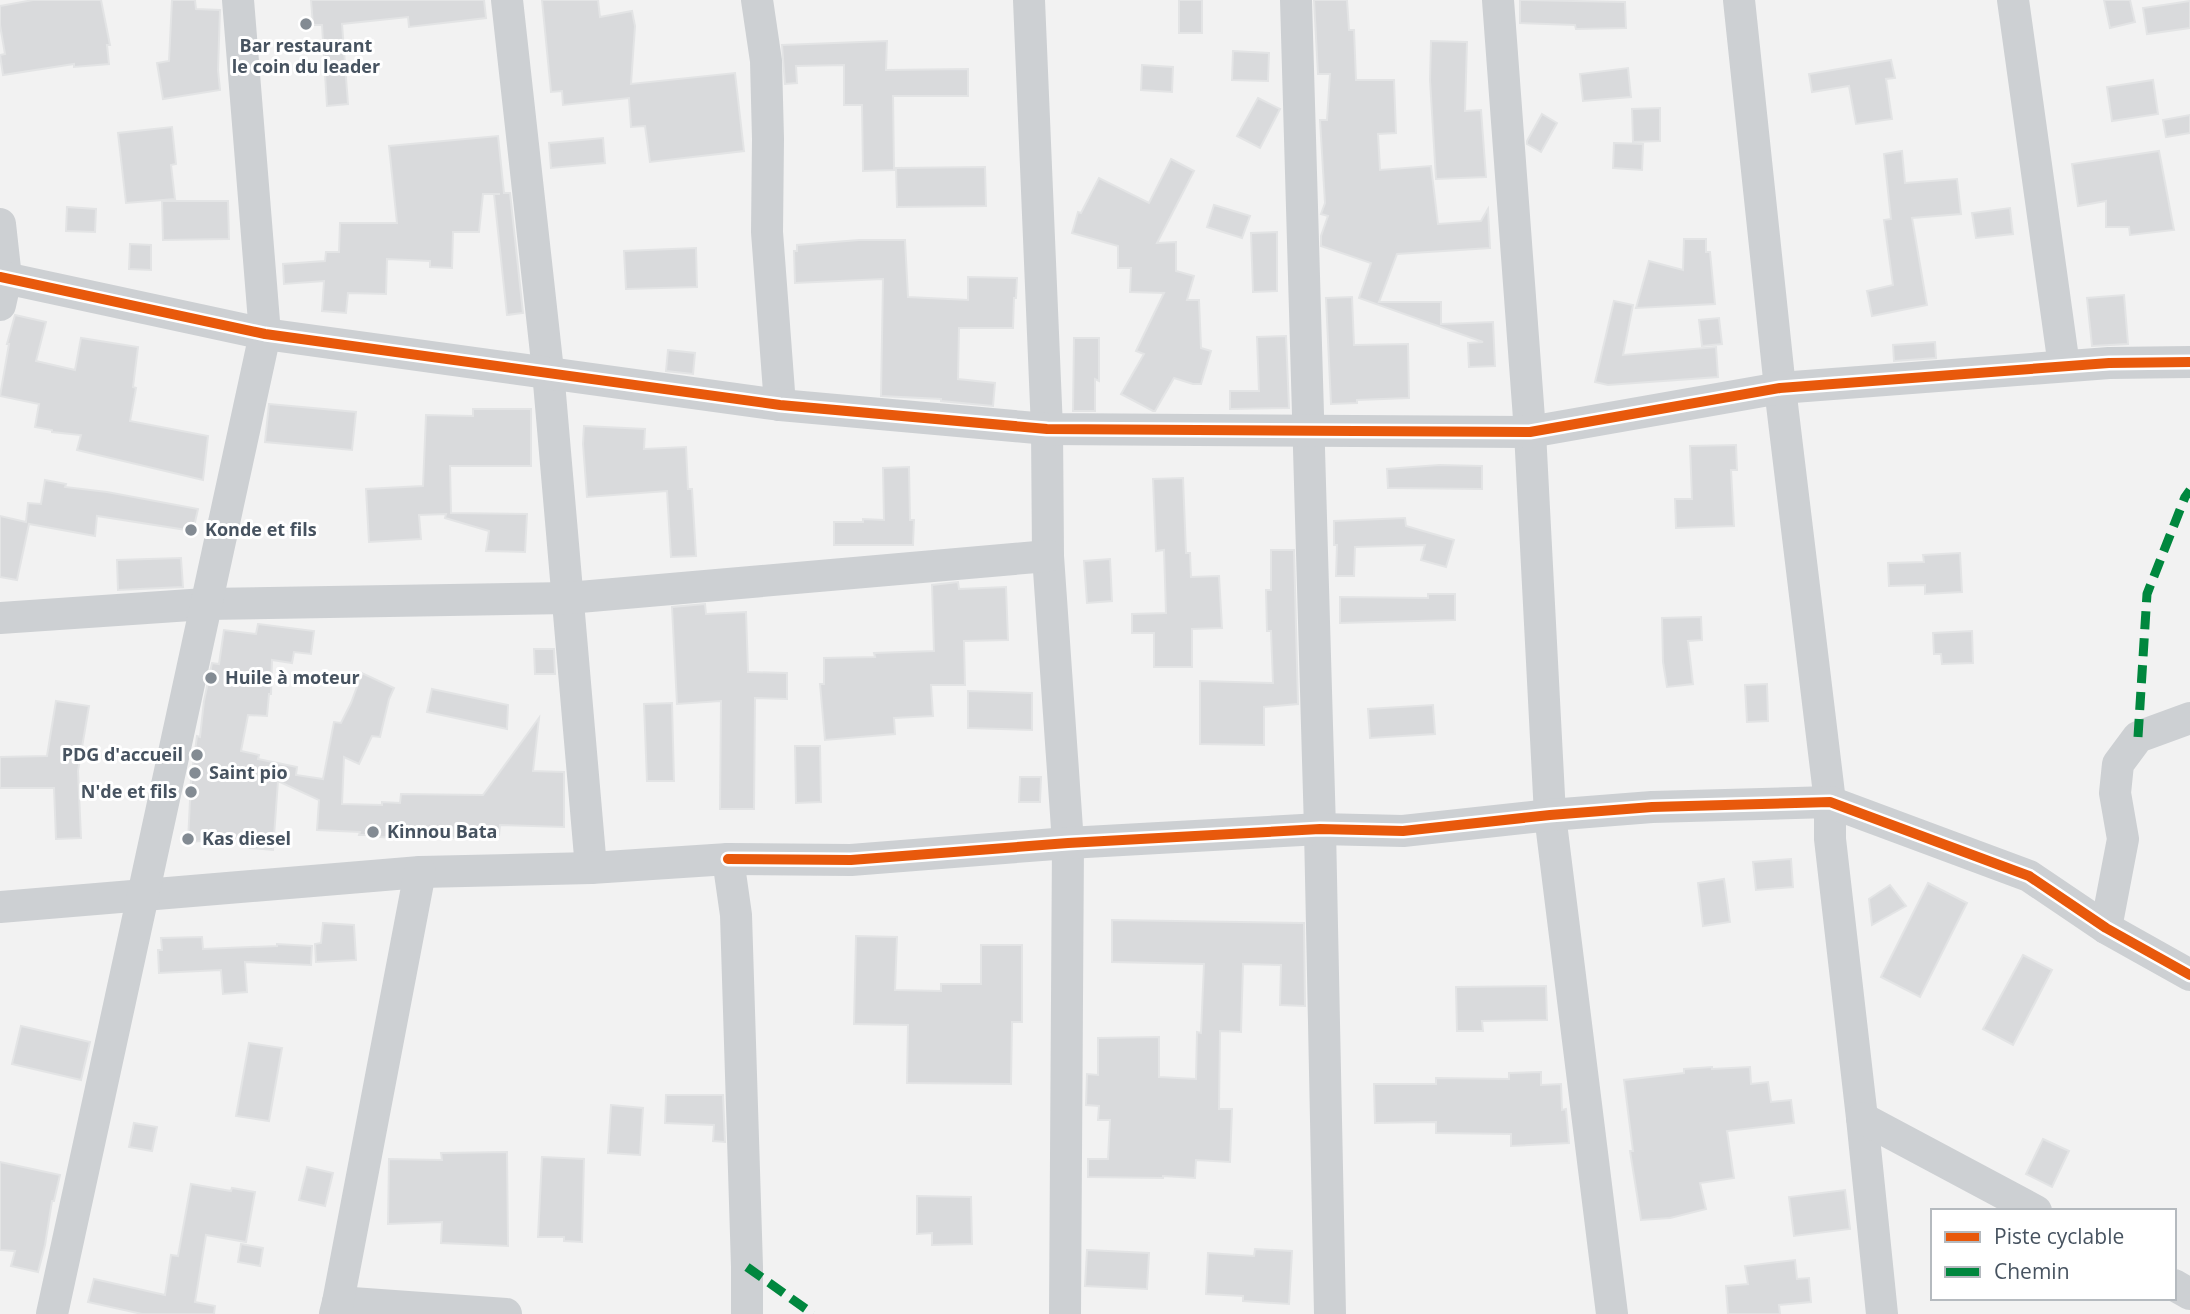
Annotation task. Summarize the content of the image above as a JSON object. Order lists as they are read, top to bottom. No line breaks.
{"places":["Bar restaurant le coin du leader","Konde et fils","Huile à moteur","PDG d'accueil","Saint pio","N'de et fils","Kinnou Bata","Kas diesel"],"legend":["Piste cyclable","Chemin"]}
